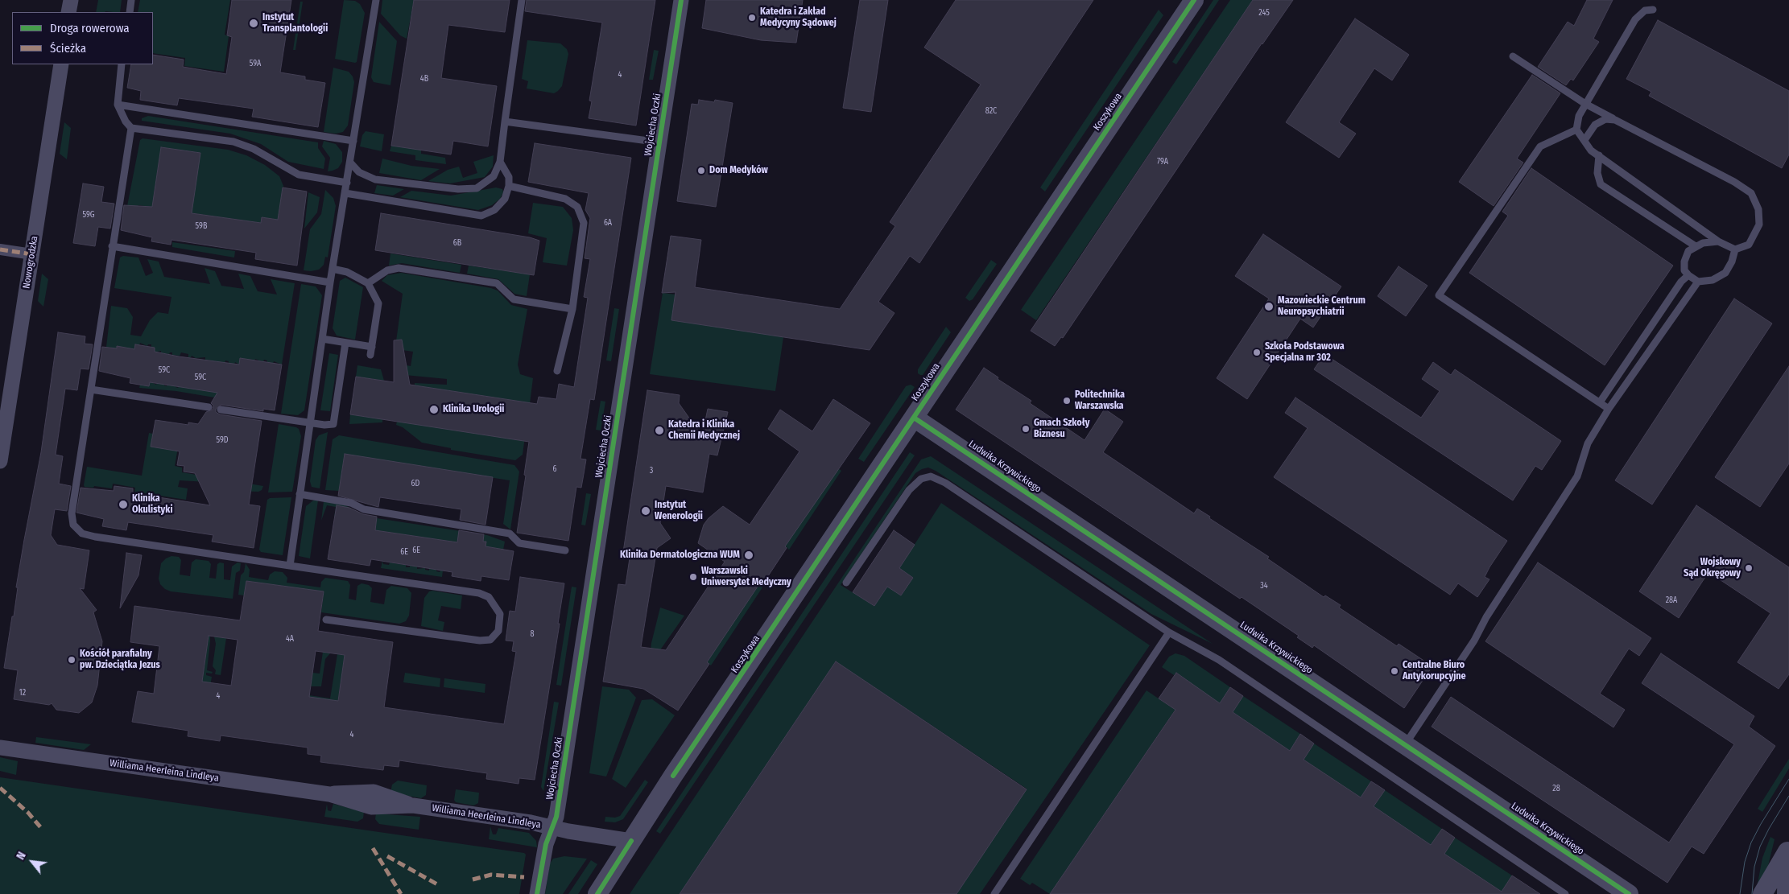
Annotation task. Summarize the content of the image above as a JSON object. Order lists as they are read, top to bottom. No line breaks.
{"streets":{"street":["Koszykowa","Wojciecha Oczki","Nowogrodzka","Ludwika Krzywickiego","Williama Heerleina Lindleya"]},"crossings":[["Koszykowa","Ludwika Krzywickiego"],["Koszykowa","Williama Heerleina Lindleya"],["Wojciecha Oczki","Williama Heerleina Lindleya"]],"places":["Katedra i Zakład Medycyny Sądowej","Instytut Transplantologii","Dom Medyków","Mazowieckie Centrum Neuropsychiatrii","Szkoła Podstawowa Specjalna nr 302","Politechnika Warszawska","Klinika Urologii","Gmach Szkoły Biznesu","Katedra i Klinika Chemii Medycznej","Klinika Okulistyki","Instytut Wenerologii","Klinika Dermatologiczna WUM","Wojskowy Sąd Okręgowy","Warszawski Uniwersytet Medyczny","Kościół parafialny pw. Dzieciątka Jezus","Centralne Biuro Antykorupcyjne"],"house_numbers":["245","59A","4","4B","82C","79A","59G","6A","59B","6B","59C","59C","59D","6","3","6D","6E","6E","34","28A","8","4A","12","4","4","28"],"legend":["Droga rowerowa","Ścieżka"],"north":"top left"}
